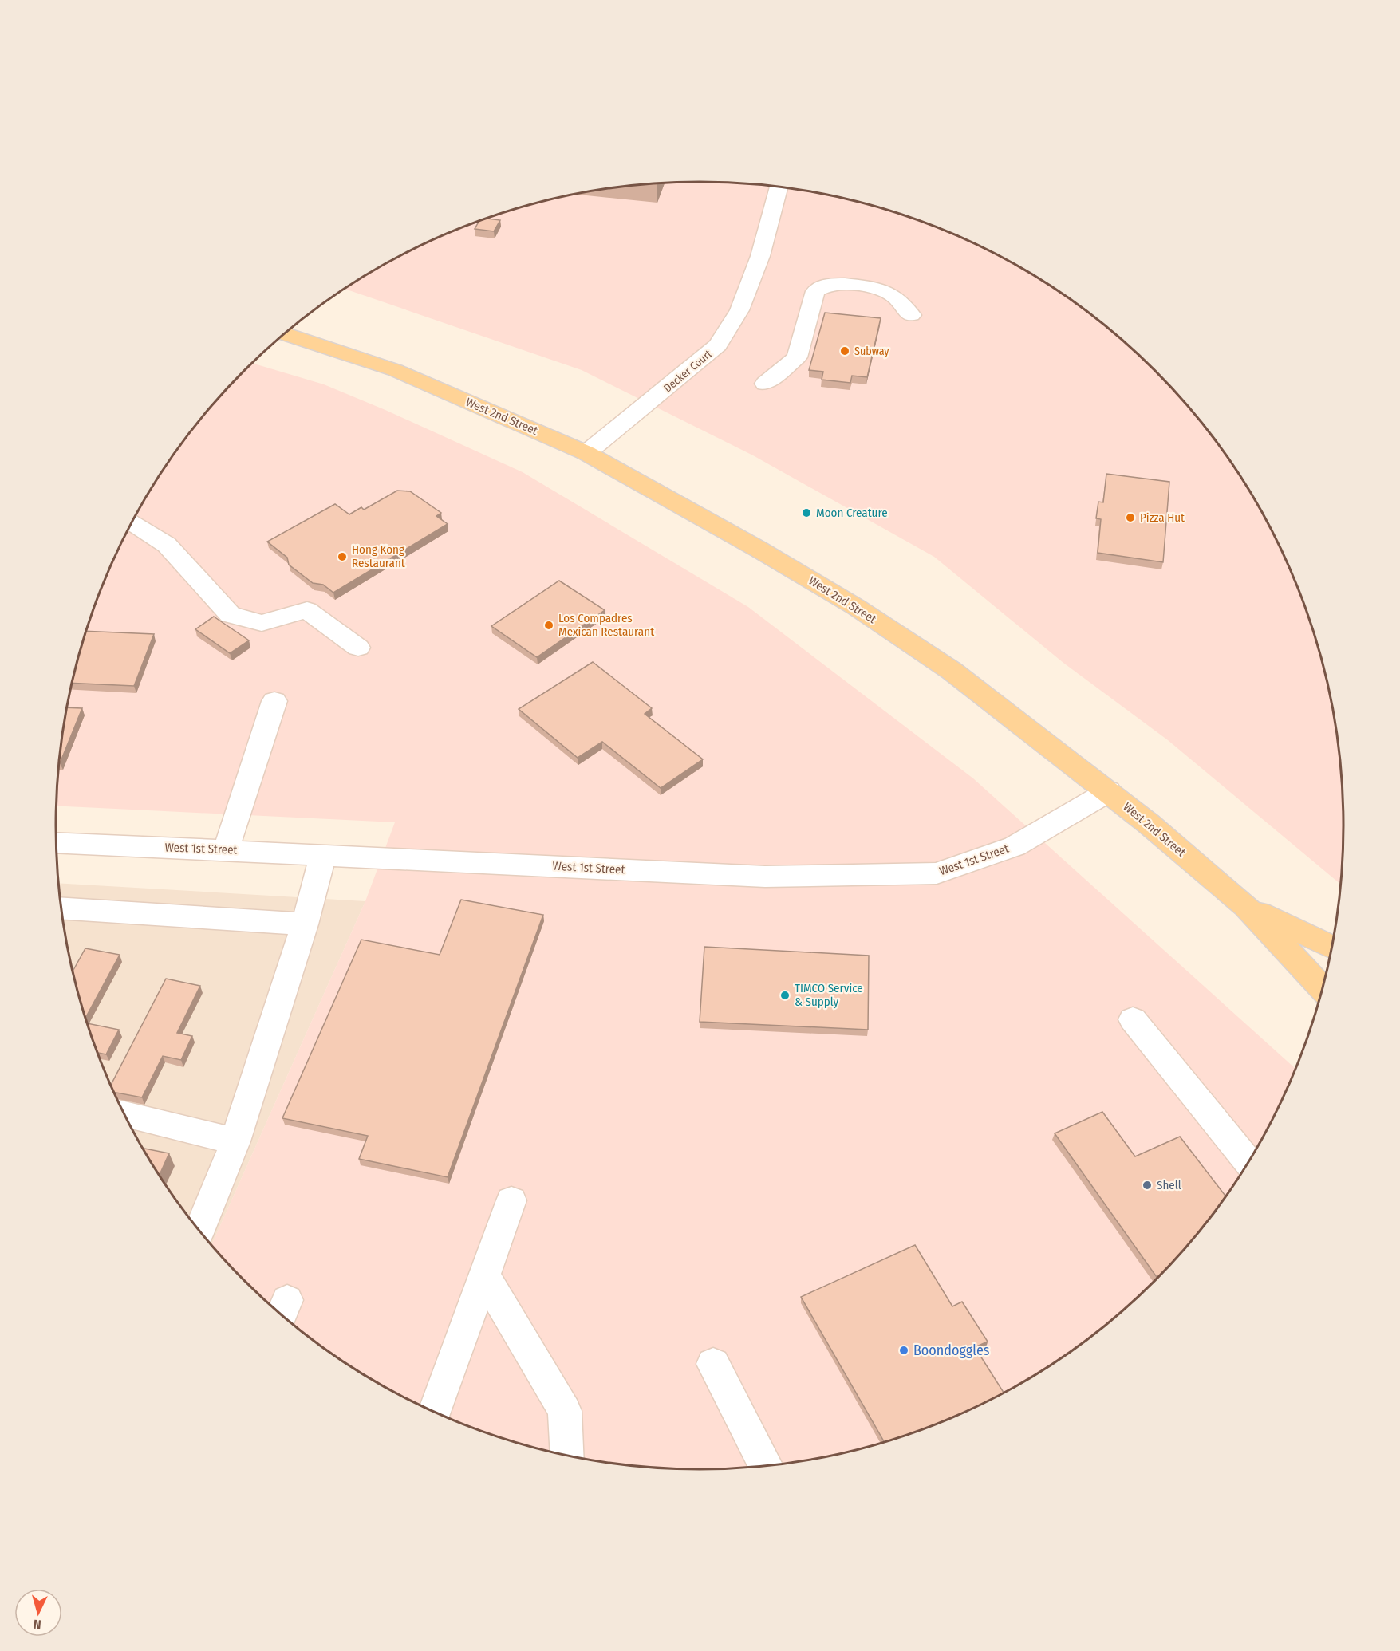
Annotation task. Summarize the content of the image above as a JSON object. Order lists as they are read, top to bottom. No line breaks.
{"streets":{"main road":["West 2nd Street"],"street":["Decker Court","West 1st Street"]},"crossings":[["Decker Court","West 2nd Street"],["West 2nd Street","West 1st Street"]],"places":["Subway","Moon Creature","Pizza Hut","Hong Kong Restaurant","Los Compadres Mexican Restaurant","TIMCO Service & Supply","Shell","Boondoggles"],"north":"bottom"}
